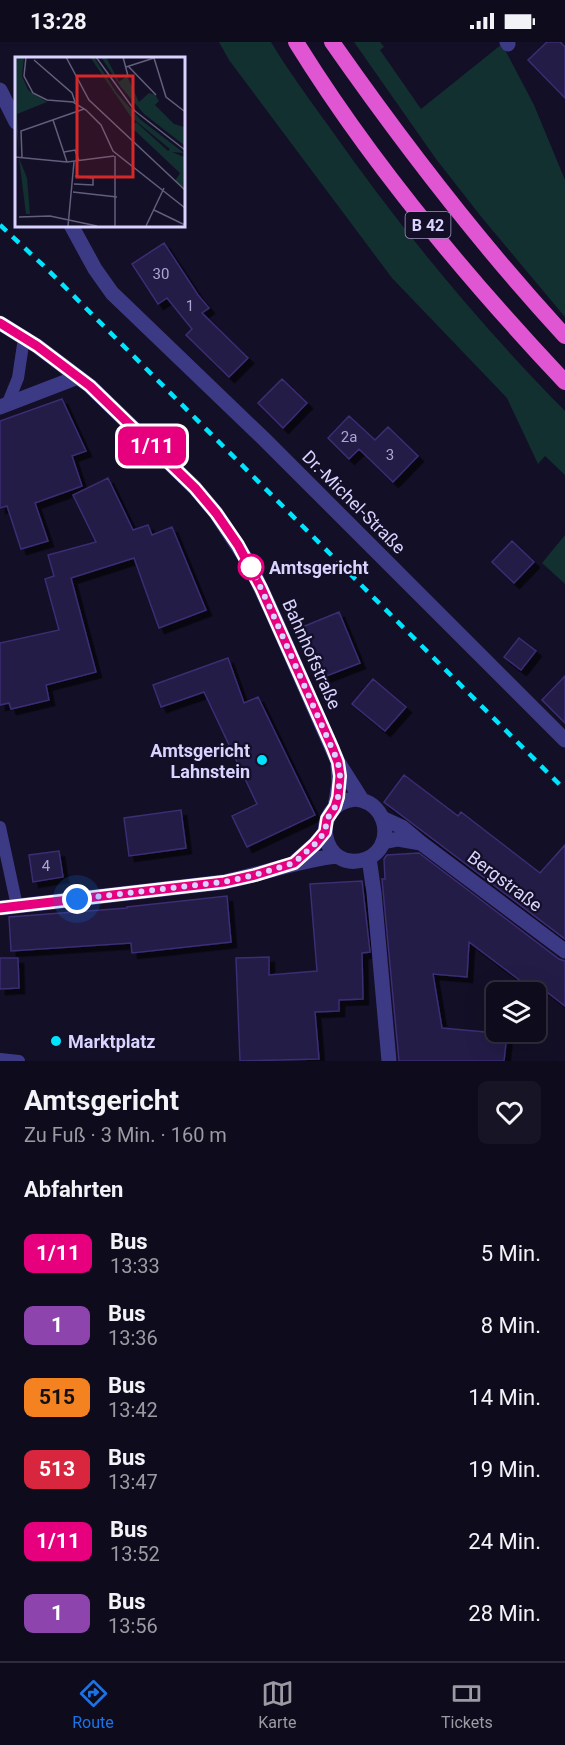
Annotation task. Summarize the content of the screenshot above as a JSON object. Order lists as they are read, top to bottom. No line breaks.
{"streets":{"highway":["B 42"],"street":["Dr.-Michel-Straße","Bahnhofstraße","Bergstraße"]},"crossings":[["Bahnhofstraße","Bergstraße"]],"places":["Amtsgericht","Amtsgericht Lahnstein","Marktplatz"],"lines":["bus line 1/11"],"house_numbers":["30","1","2a","3","4"],"page":{"status":"13:28","on_map":"1/11","heading":[["Amtsgericht","Zu Fuß · 3 Min. · 160 m"],"Abfahrten"],"list":[{"mark":"1/11","name":"Bus","note":"13:33","value":"5 Min."},{"mark":"1","name":"Bus","note":"13:36","value":"8 Min."},{"mark":"515","name":"Bus","note":"13:42","value":"14 Min."},{"mark":"513","name":"Bus","note":"13:47","value":"19 Min."},{"mark":"1/11","name":"Bus","note":"13:52","value":"24 Min."},{"mark":"1","name":"Bus","note":"13:56","value":"28 Min."}],"tabs":["Route","Karte","Tickets"]}}
